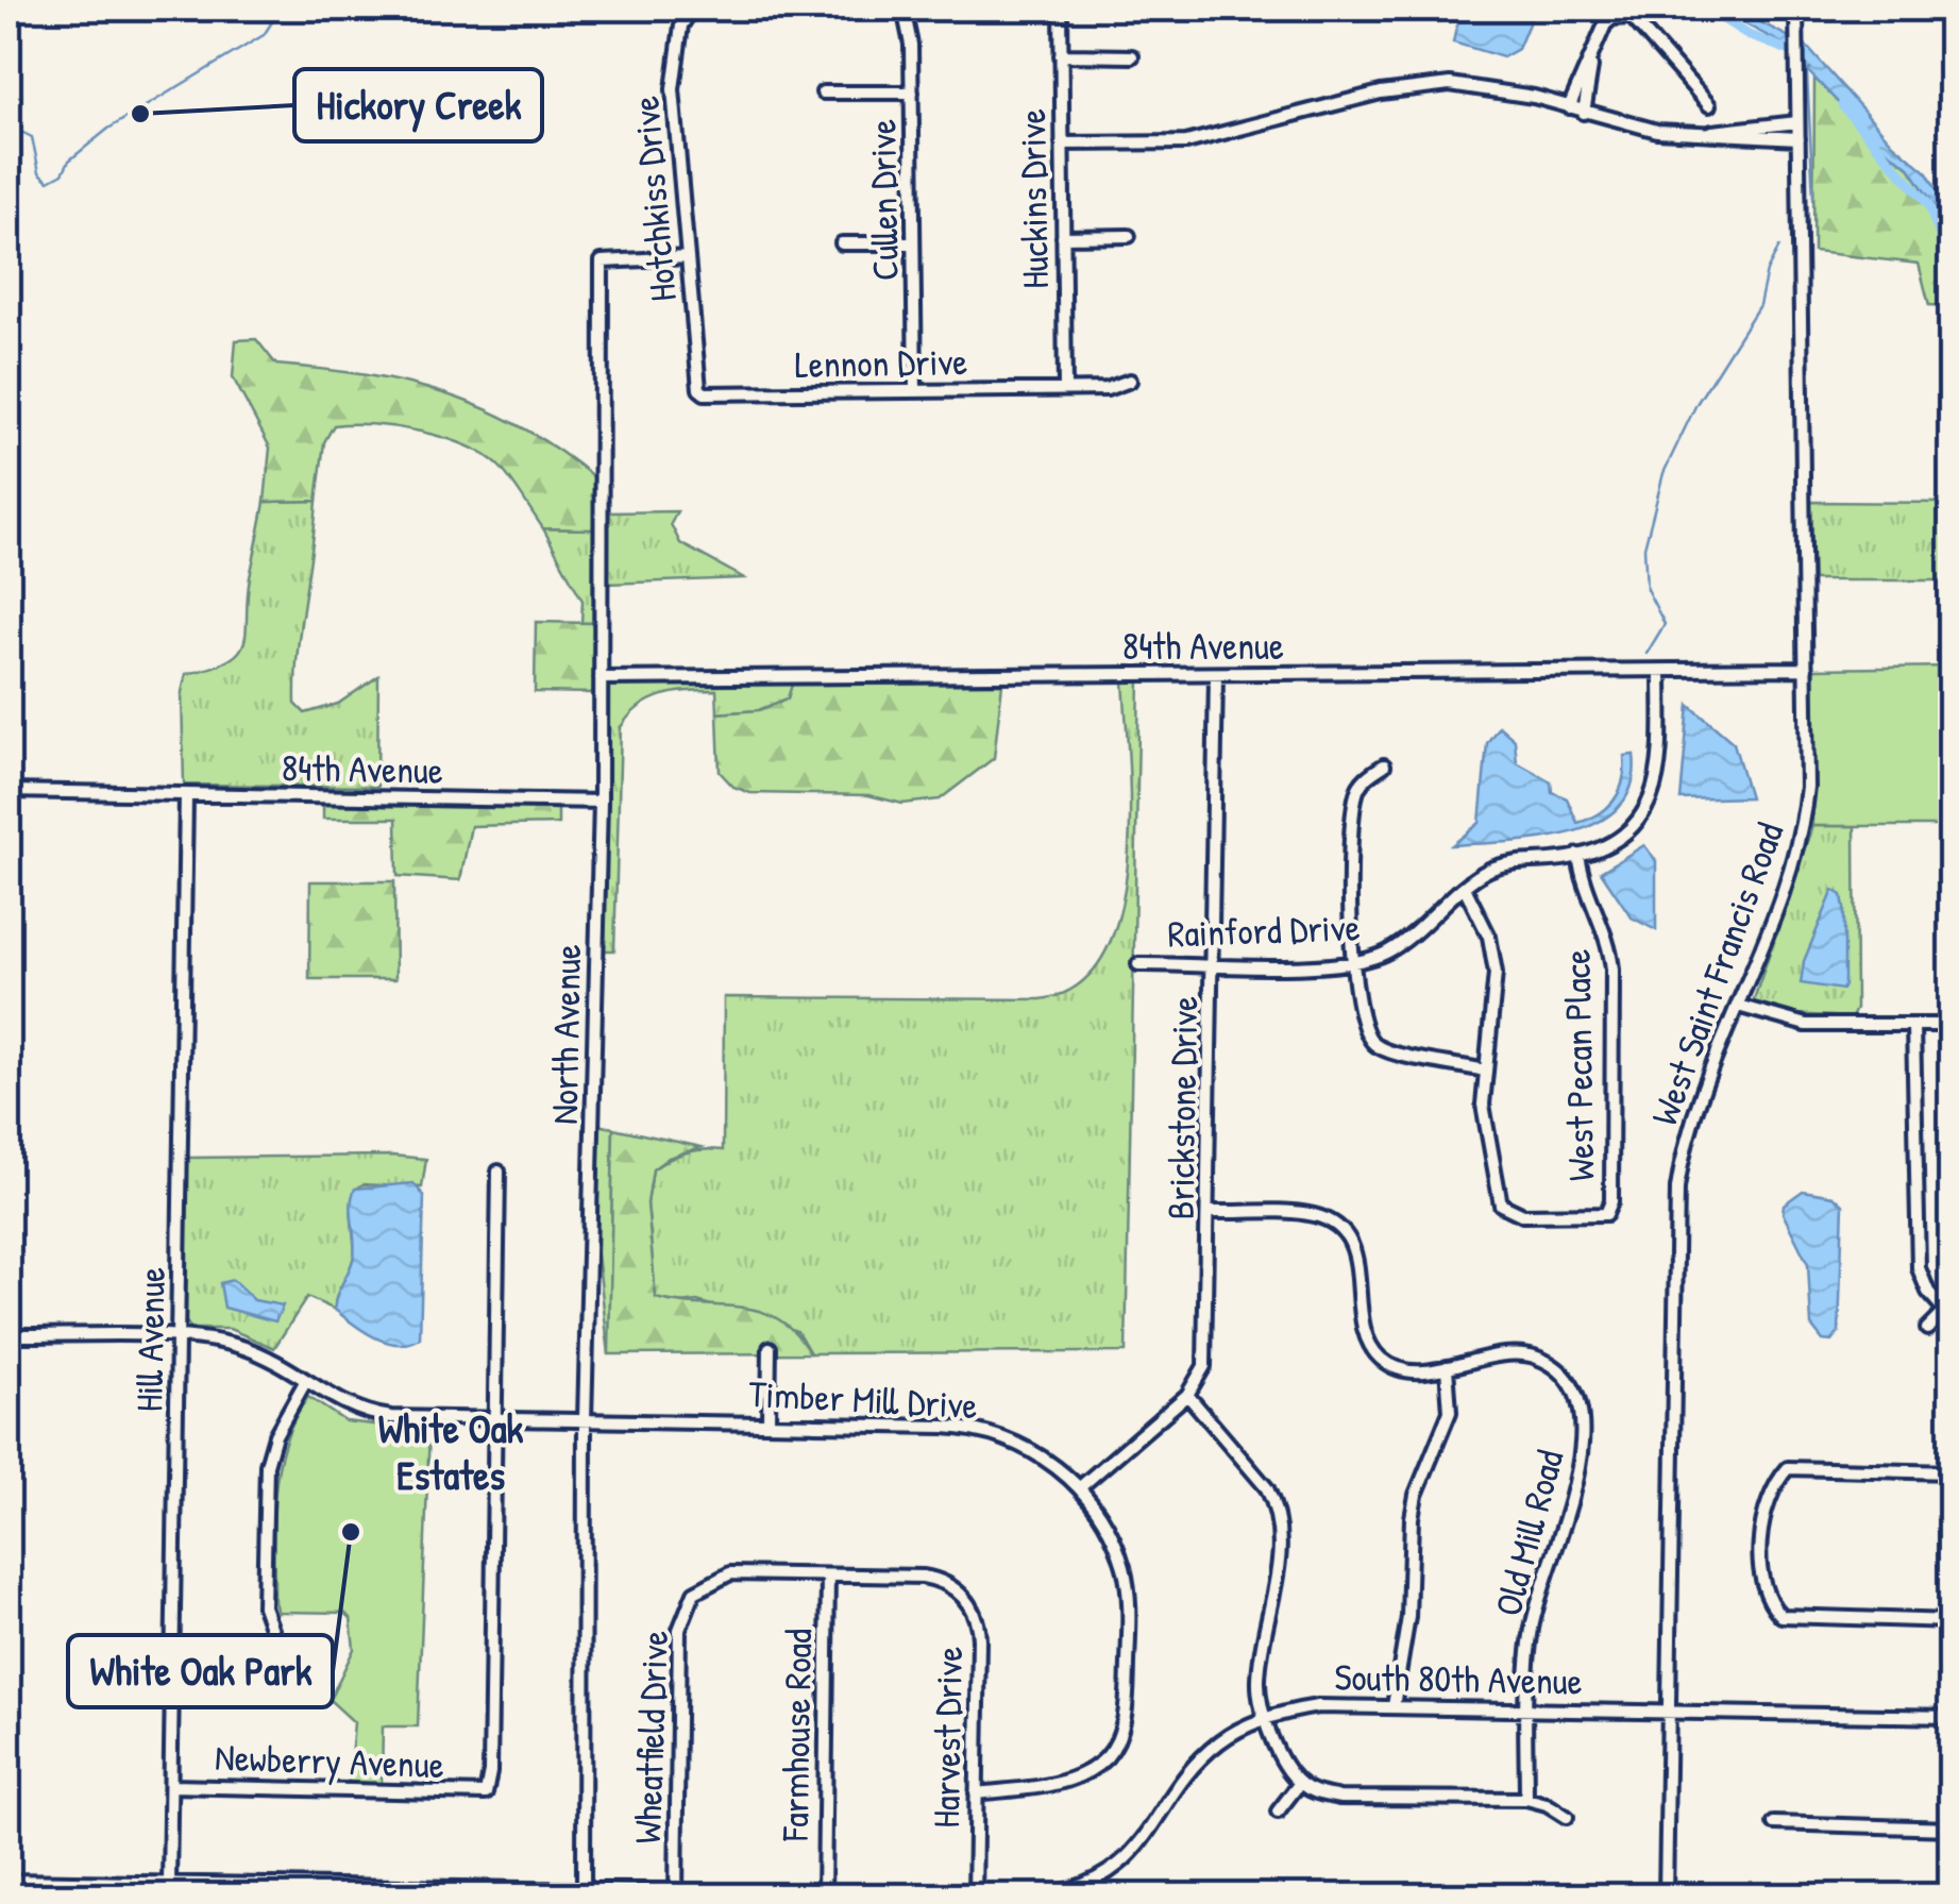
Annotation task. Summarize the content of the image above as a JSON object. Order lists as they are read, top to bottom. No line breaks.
{"streets":{"street":["Hotchkiss Drive","Huckins Drive","Cullen Drive","Lennon Drive","84th Avenue","Rainford Drive","West Saint Francis Road","North Avenue","West Pecan Place","Brickstone Drive","Hill Avenue","Timber Mill Drive","Old Mill Road","South 80th Avenue","Farmhouse Road","Wheatfield Drive","Harvest Drive","Newberry Avenue"]},"crossings":[["Hotchkiss Drive","Lennon Drive"],["Hotchkiss Drive","North Avenue"],["Huckins Drive","Lennon Drive"],["Cullen Drive","Lennon Drive"],["84th Avenue","Rainford Drive"],["84th Avenue","West Saint Francis Road"],["84th Avenue","North Avenue"],["84th Avenue","Brickstone Drive"],["84th Avenue","Hill Avenue"],["Rainford Drive","West Pecan Place"],["Rainford Drive","Brickstone Drive"],["West Saint Francis Road","South 80th Avenue"],["North Avenue","Timber Mill Drive"],["Brickstone Drive","Timber Mill Drive"],["Brickstone Drive","Old Mill Road"],["Hill Avenue","Timber Mill Drive"],["Hill Avenue","Newberry Avenue"],["Timber Mill Drive","Harvest Drive"],["Timber Mill Drive","Newberry Avenue"],["Old Mill Road","South 80th Avenue"],["Farmhouse Road","Wheatfield Drive"],["Farmhouse Road","Harvest Drive"],["Wheatfield Drive","Harvest Drive"]],"districts":["White Oak Estates"],"places":["Hickory Creek","White Oak Park"]}
